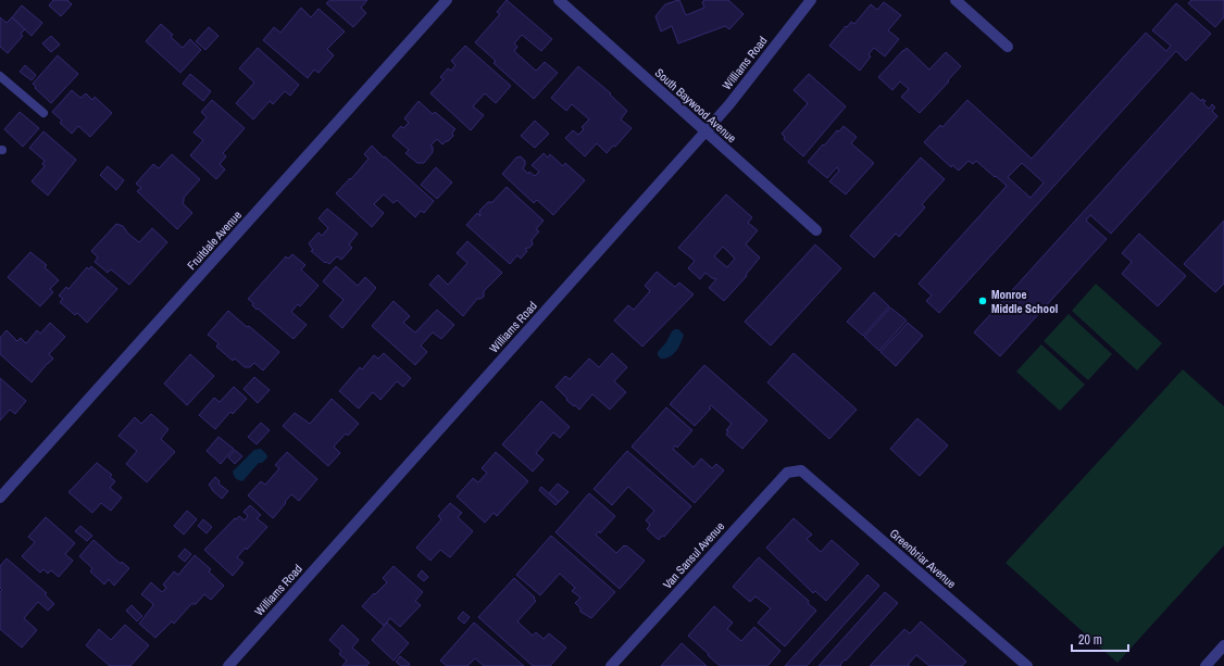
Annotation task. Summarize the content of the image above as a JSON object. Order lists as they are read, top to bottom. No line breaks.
{"streets":{"street":["Williams Road","South Baywood Avenue","Fruitdale Avenue","Van Sansul Avenue","Greenbriar Avenue"]},"crossings":[["Williams Road","South Baywood Avenue"],["Van Sansul Avenue","Greenbriar Avenue"]],"places":["Monroe Middle School"],"scale_bar":"20 m"}
